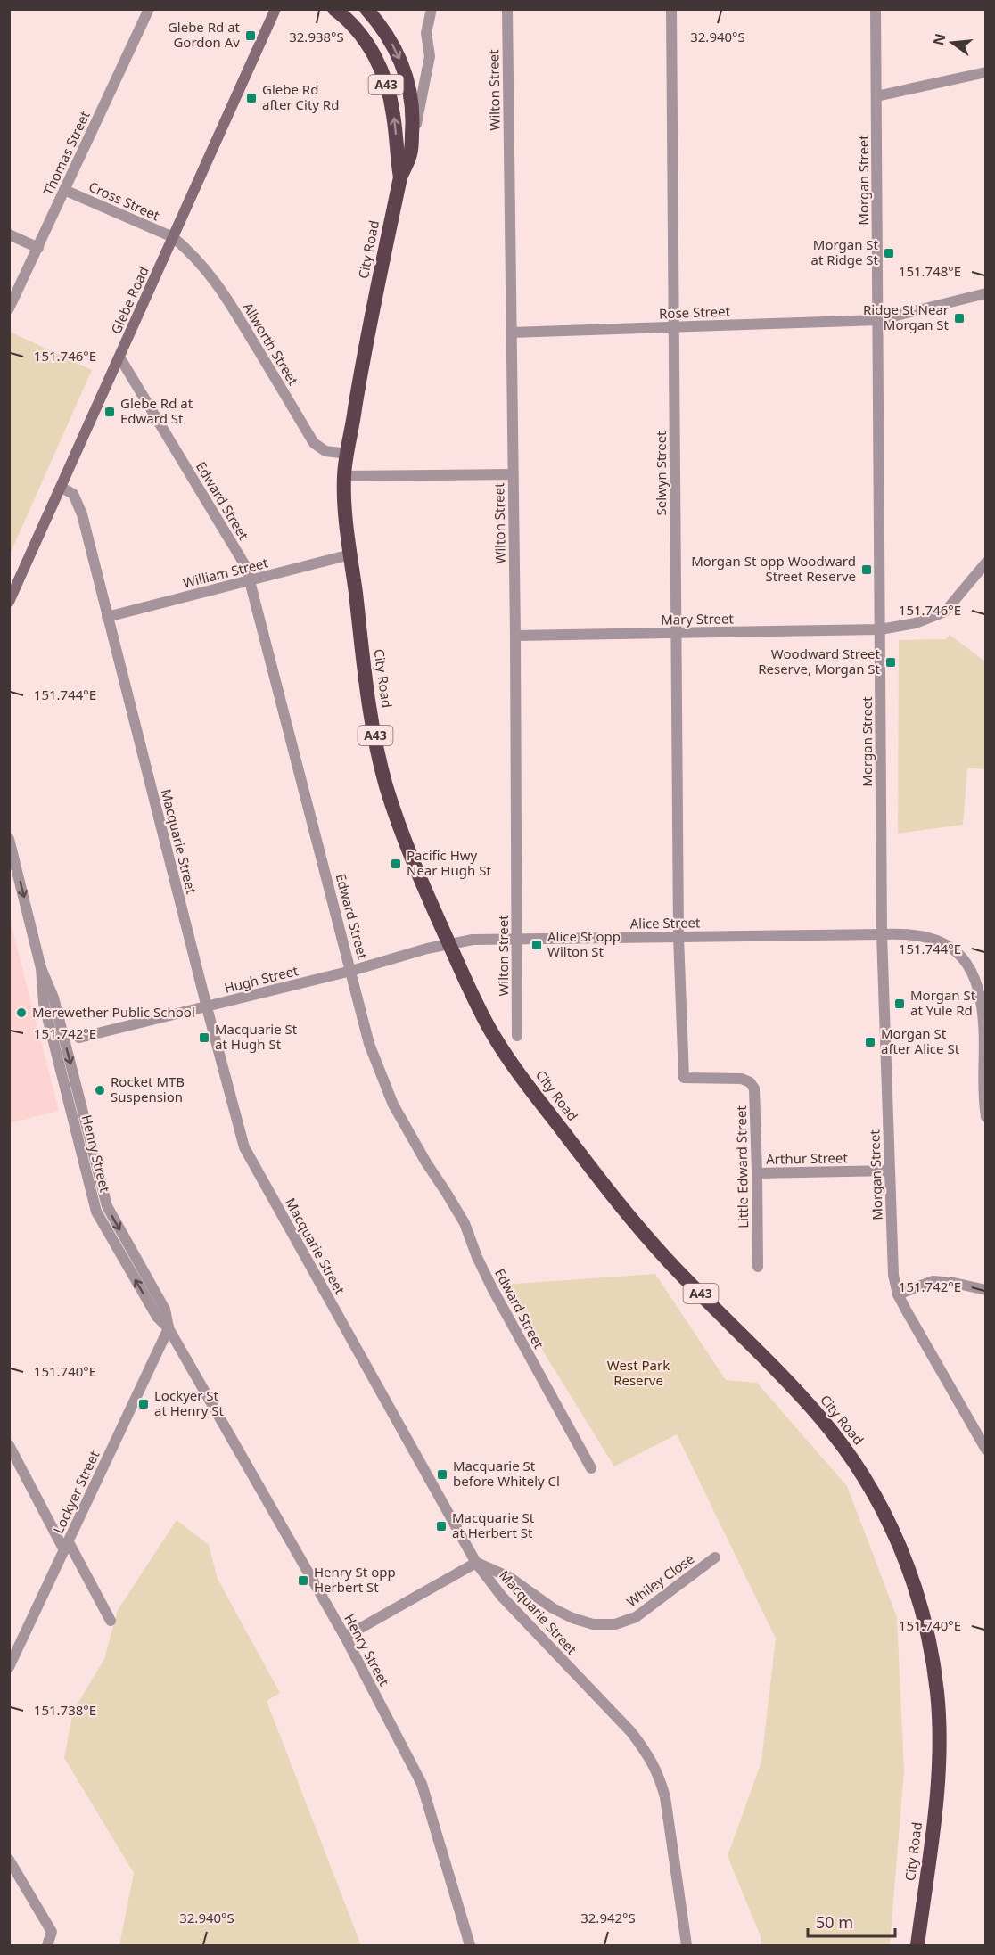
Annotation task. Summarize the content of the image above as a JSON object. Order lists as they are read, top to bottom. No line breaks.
{"streets":{"highway":["A43","City Road"],"main road":["Glebe Road"],"street":["Wilton Street","Thomas Street","Morgan Street","Cross Street","Rose Street","Allworth Street","Selwyn Street","Edward Street","William Street","Mary Street","Macquarie Street","Alice Street","Hugh Street","Henry Street","Arthur Street","Little Edward Street","Lockyer Street","Whiley Close"]},"crossings":[["Wilton Street","Rose Street"],["Wilton Street","Mary Street"],["Wilton Street","Alice Street"],["Thomas Street","Cross Street"],["Morgan Street","Rose Street"],["Morgan Street","Mary Street"],["Morgan Street","Alice Street"],["Morgan Street","Arthur Street"],["Cross Street","Glebe Road"],["Cross Street","Allworth Street"],["City Road","Allworth Street"],["City Road","William Street"],["City Road","Alice Street"],["City Road","Hugh Street"],["Glebe Road","Allworth Street"],["Glebe Road","Edward Street"],["Glebe Road","Macquarie Street"],["Rose Street","Selwyn Street"],["Selwyn Street","Mary Street"],["Selwyn Street","Alice Street"],["Selwyn Street","Little Edward Street"],["Edward Street","William Street"],["Edward Street","Hugh Street"],["William Street","Macquarie Street"],["Macquarie Street","Hugh Street"],["Macquarie Street","Whiley Close"],["Alice Street","Hugh Street"],["Alice Street","Little Edward Street"],["Henry Street","Lockyer Street"],["Arthur Street","Little Edward Street"]],"one_way":["Henry Street"],"parks":["West Park Reserve"],"places":{"transit":["Glebe Rd at Gordon Av","Glebe Rd after City Rd","Morgan St at Ridge St","Ridge St Near Morgan St","Glebe Rd at Edward St","Morgan St opp Woodward Street Reserve","Woodward Street Reserve, Morgan St","Pacific Hwy Near Hugh St","Alice St opp Wilton St","Morgan St at Yule Rd","Macquarie St at Hugh St","Morgan St after Alice St","Lockyer St at Henry St","Macquarie St before Whitely Cl","Macquarie St at Herbert St","Henry St opp Herbert St"],"other":["Merewether Public School","Rocket MTB Suspension"]},"scale_bar":"50 m","north":"left","coordinates":["32.938°S","32.940°S","151.748°E","151.746°E","151.744°E","151.742°E","151.740°E","151.738°E","32.942°S"]}
